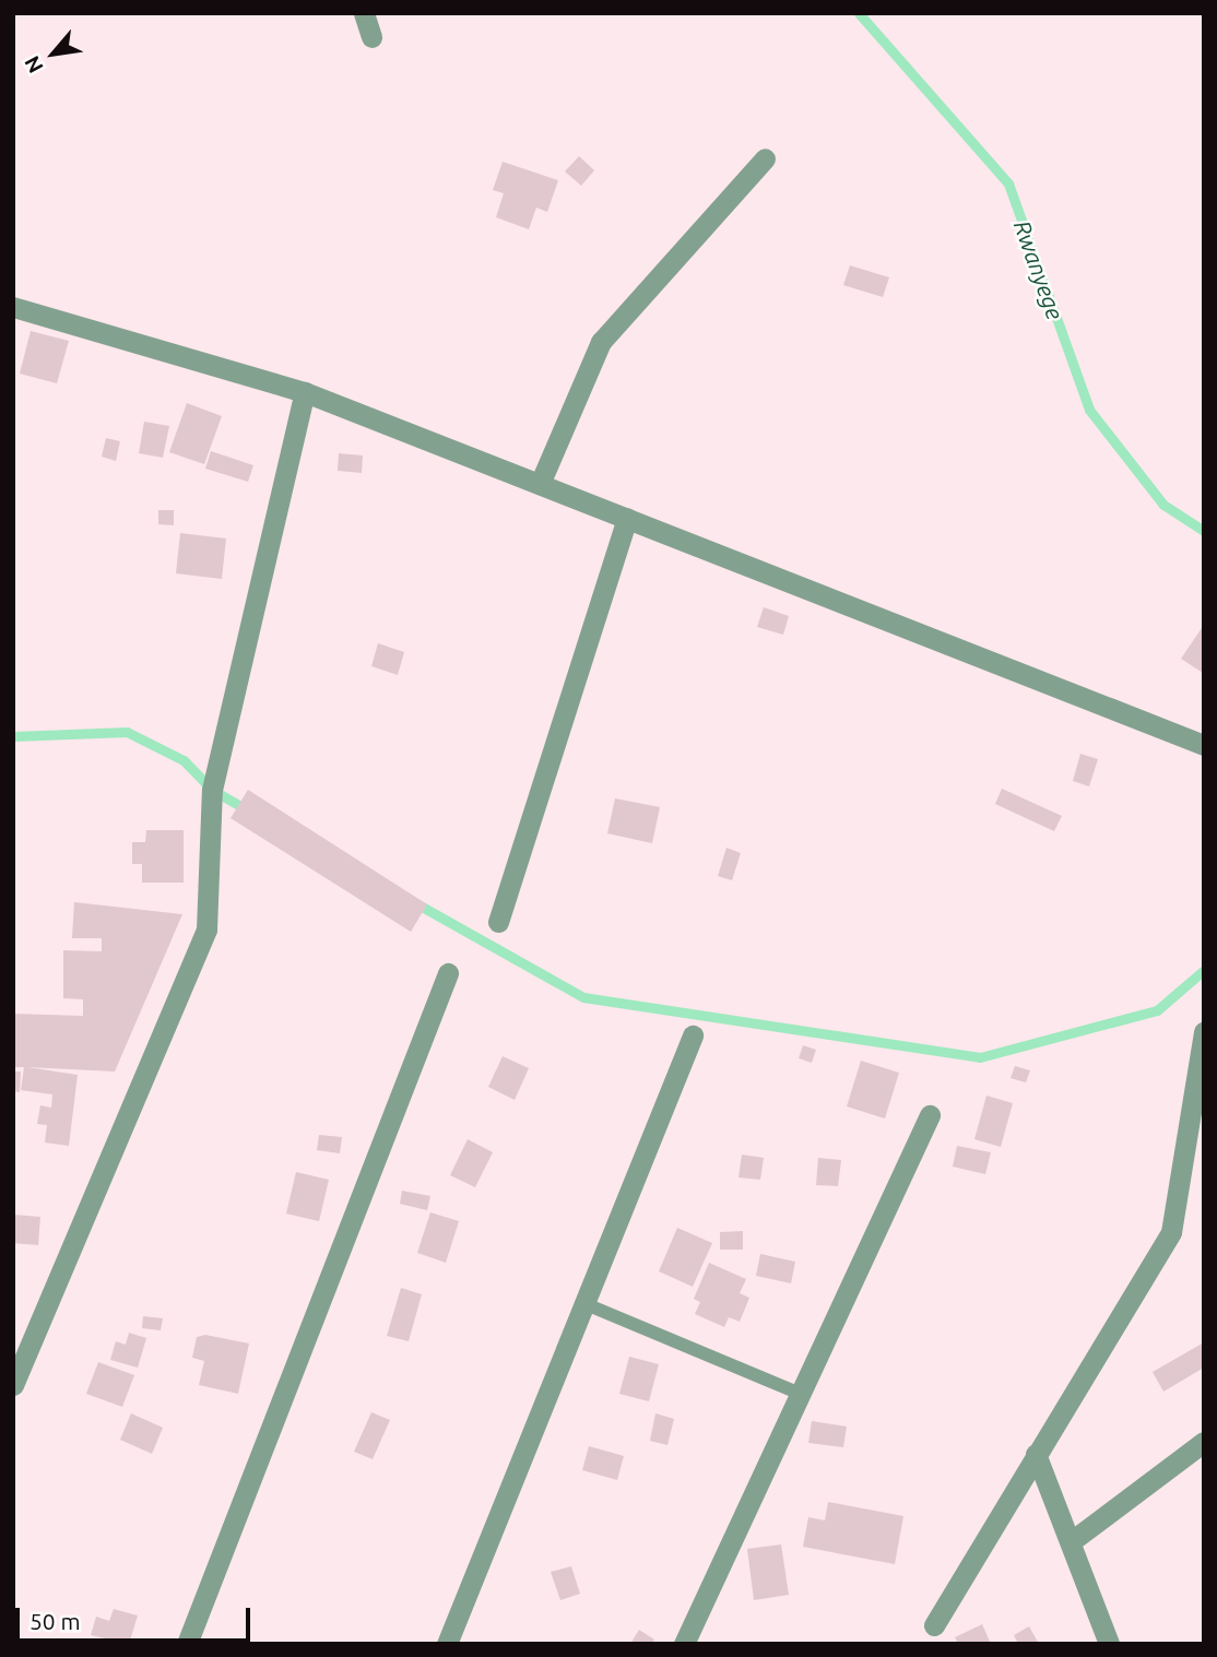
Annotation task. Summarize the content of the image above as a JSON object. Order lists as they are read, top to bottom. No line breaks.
{"water":["Rwanyege"],"scale_bar":"50 m","north":"bottom left"}
